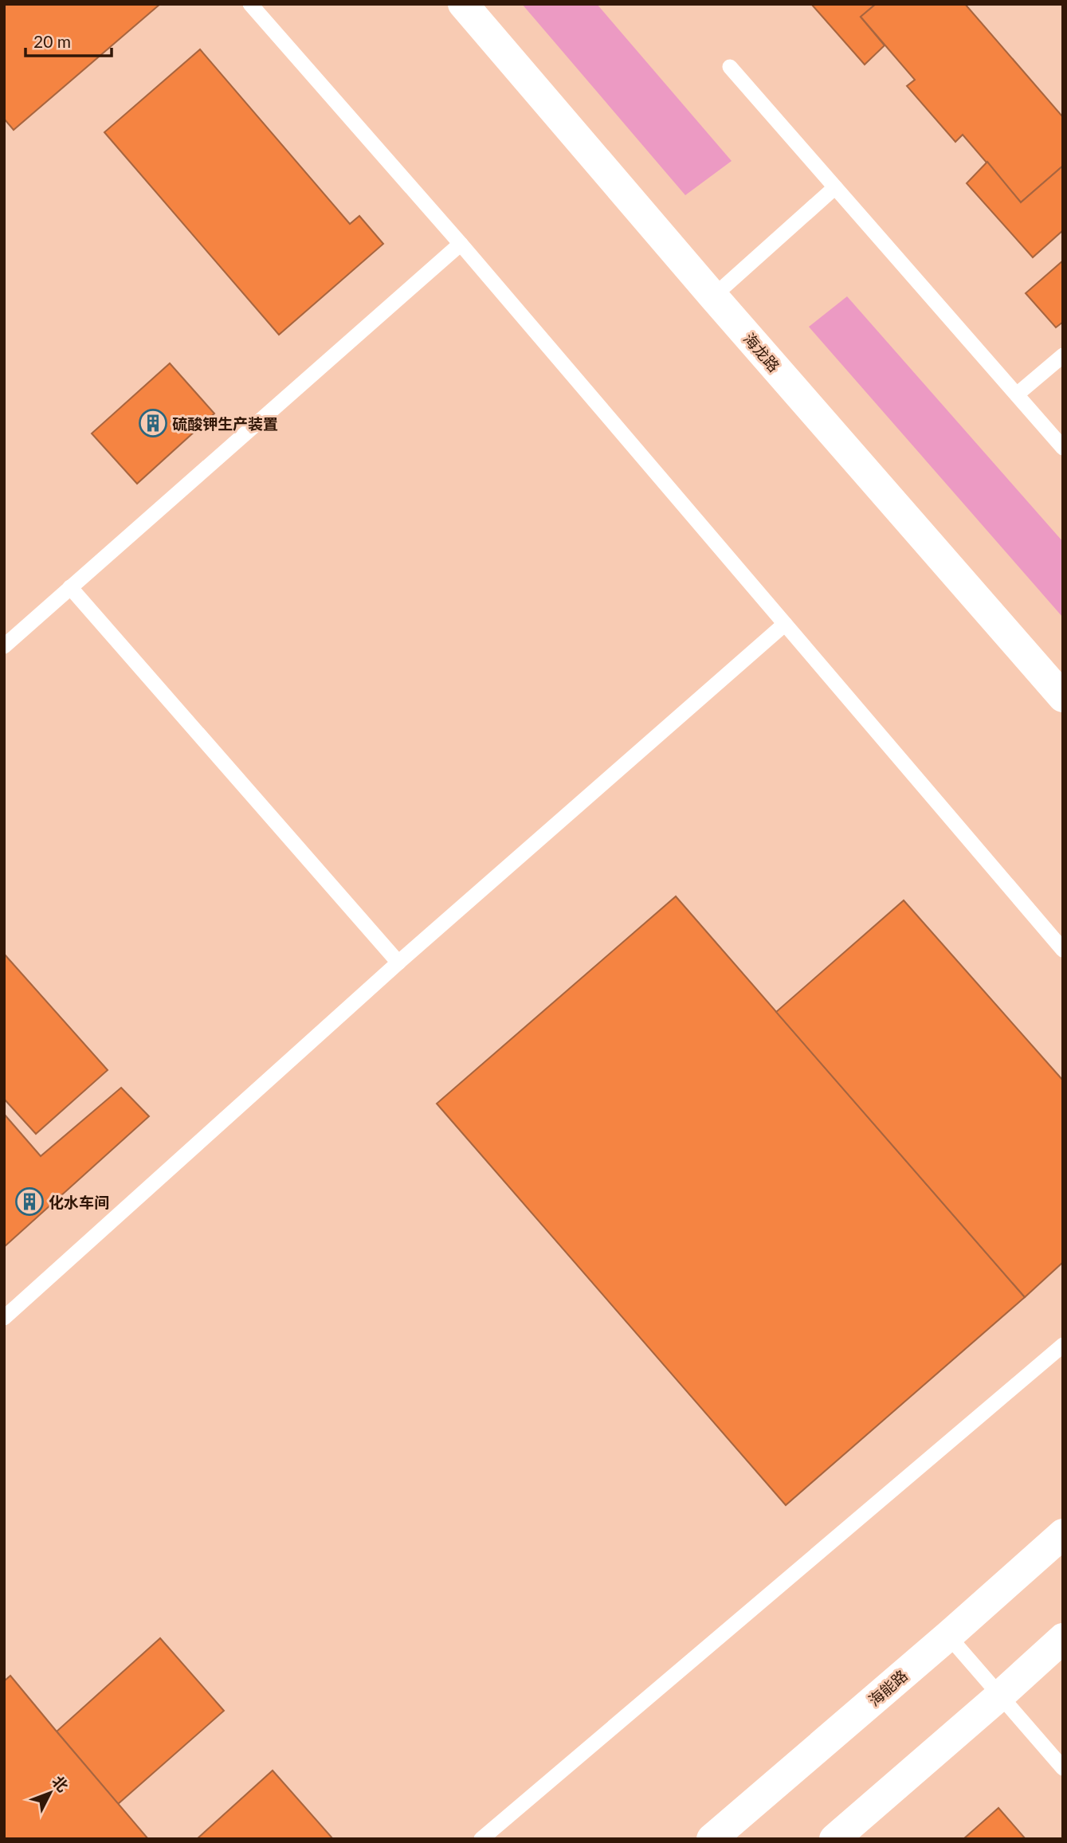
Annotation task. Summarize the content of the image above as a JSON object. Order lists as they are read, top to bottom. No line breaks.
{"streets":{"street":["海龙路","海能路"]},"places":{"building":["硫酸钾生产装置","化水车间"]},"scale_bar":"20 m","north":"top right"}
